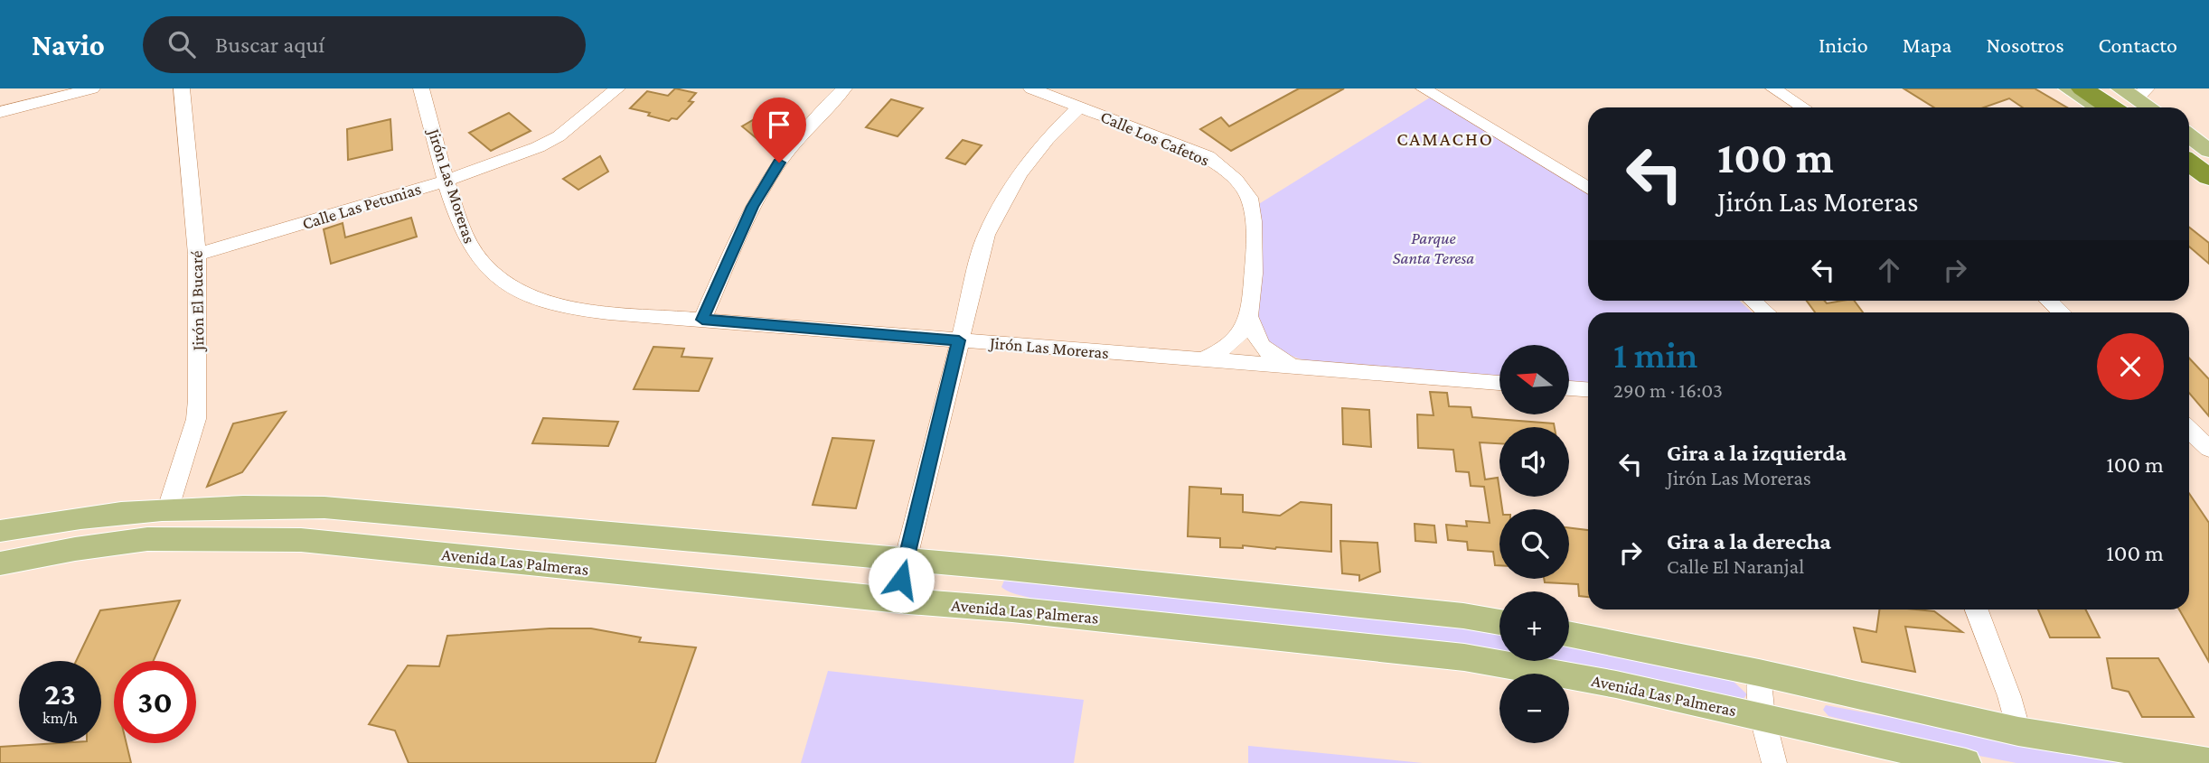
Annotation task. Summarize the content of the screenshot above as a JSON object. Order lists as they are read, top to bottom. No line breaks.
{"streets":{"main road":["Avenida Las Palmeras"],"street":["Calle Los Cafetos","Jirón Las Moreras","Calle Las Petunias","Jirón El Bucaré"]},"crossings":[["Calle Los Cafetos","Jirón Las Moreras"],["Jirón Las Moreras","Calle Las Petunias"],["Calle Las Petunias","Jirón El Bucaré"]],"districts":["CAMACHO"],"parks":["Parque Santa Teresa"],"north":"left","page":{"header":"Navio","search":"Buscar aquí","nav":["Inicio","Mapa","Nosotros","Contacto"],"turn":["100 m","Jirón Las Moreras"],"heading":["1 min","290 m · 16:03"],"map_buttons":["+","−"],"list":[{"name":"Gira a la izquierda","note":"Jirón Las Moreras","value":"100 m"},{"name":"Gira a la derecha","note":"Calle El Naranjal","value":"100 m"}],"speed":"23 km/h","limit":"30"}}
